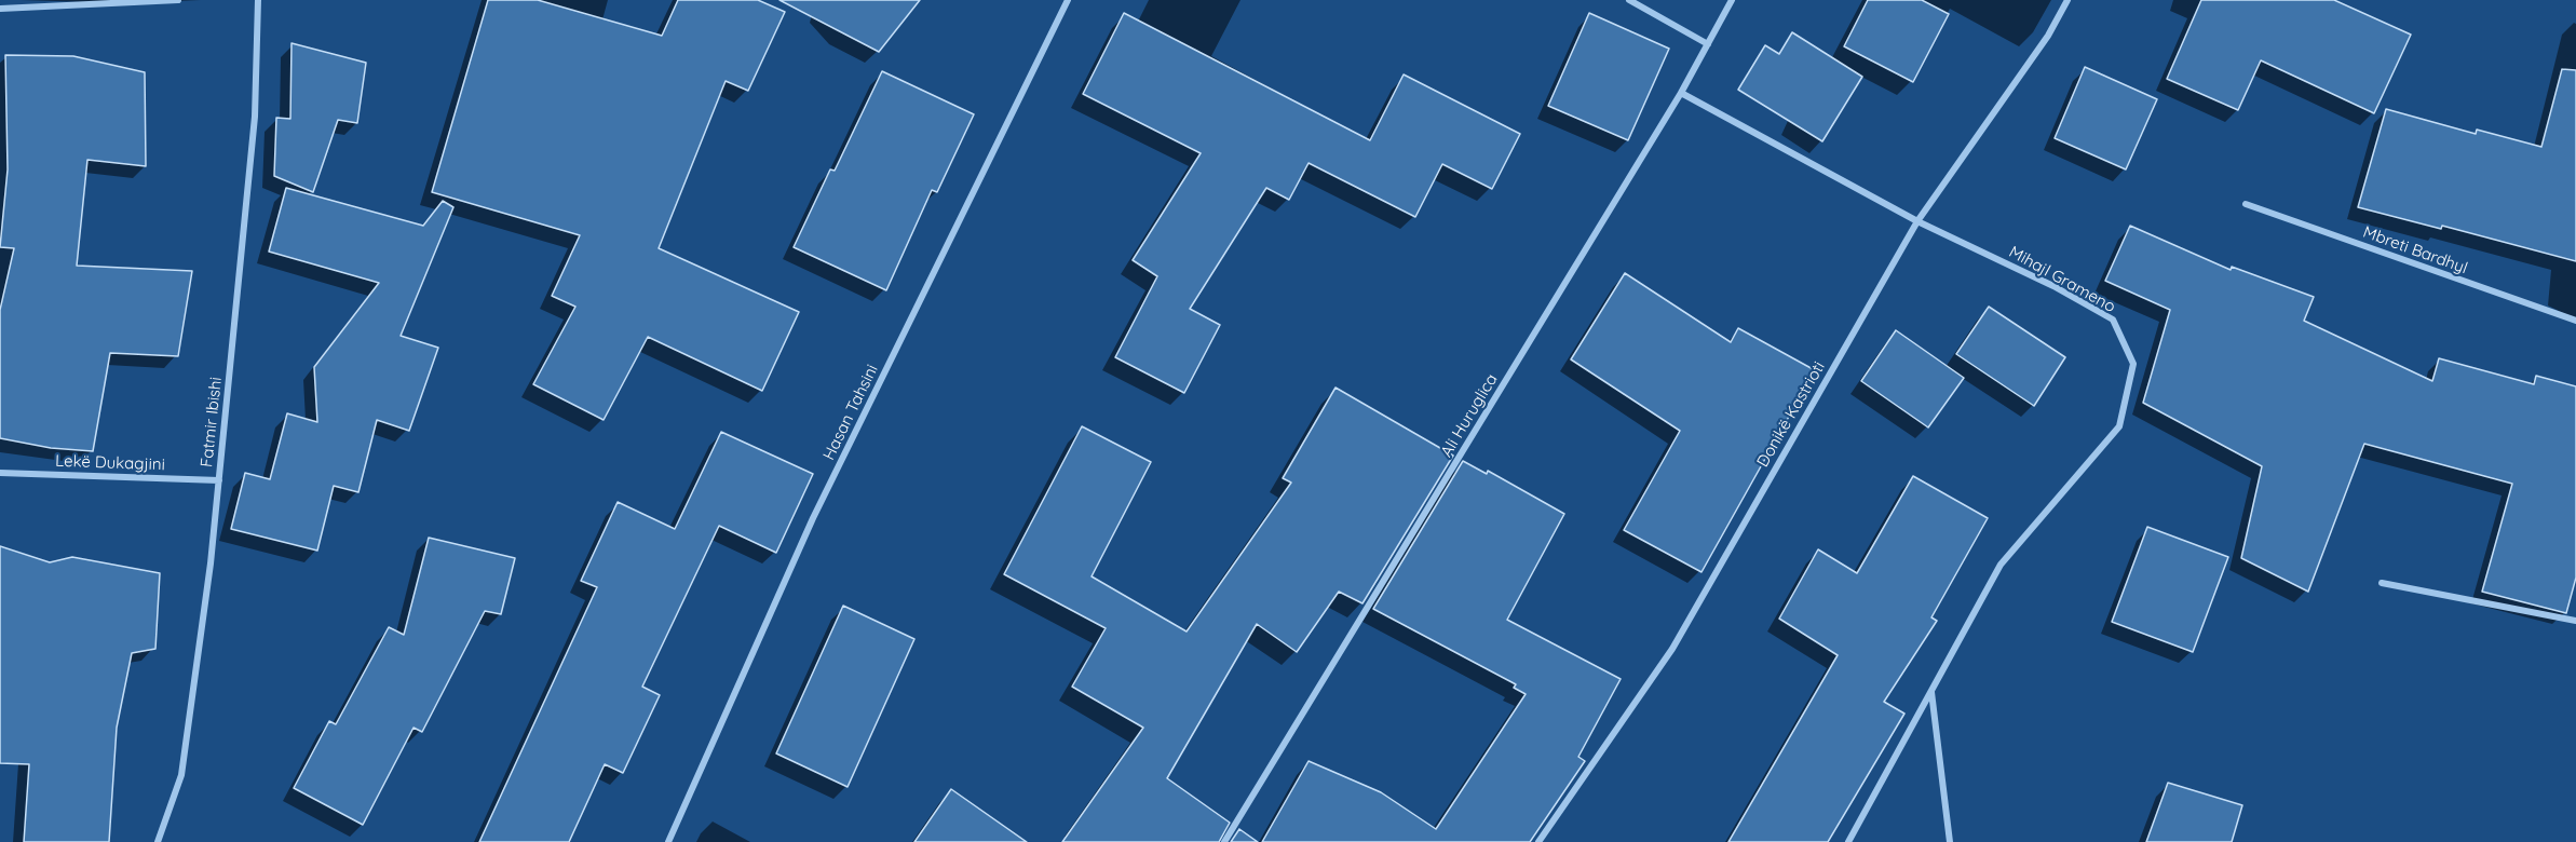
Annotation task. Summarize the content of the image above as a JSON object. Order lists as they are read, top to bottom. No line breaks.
{"streets":{"street":["Mbreti Bardhyl","Mihajl Grameno","Hasan Tahsini","Donikë Kastrioti","Ali Huruglica","Fatmir Ibishi","Lekë Dukagjini"]},"crossings":[["Mihajl Grameno","Donikë Kastrioti"],["Mihajl Grameno","Ali Huruglica"],["Fatmir Ibishi","Lekë Dukagjini"]]}
